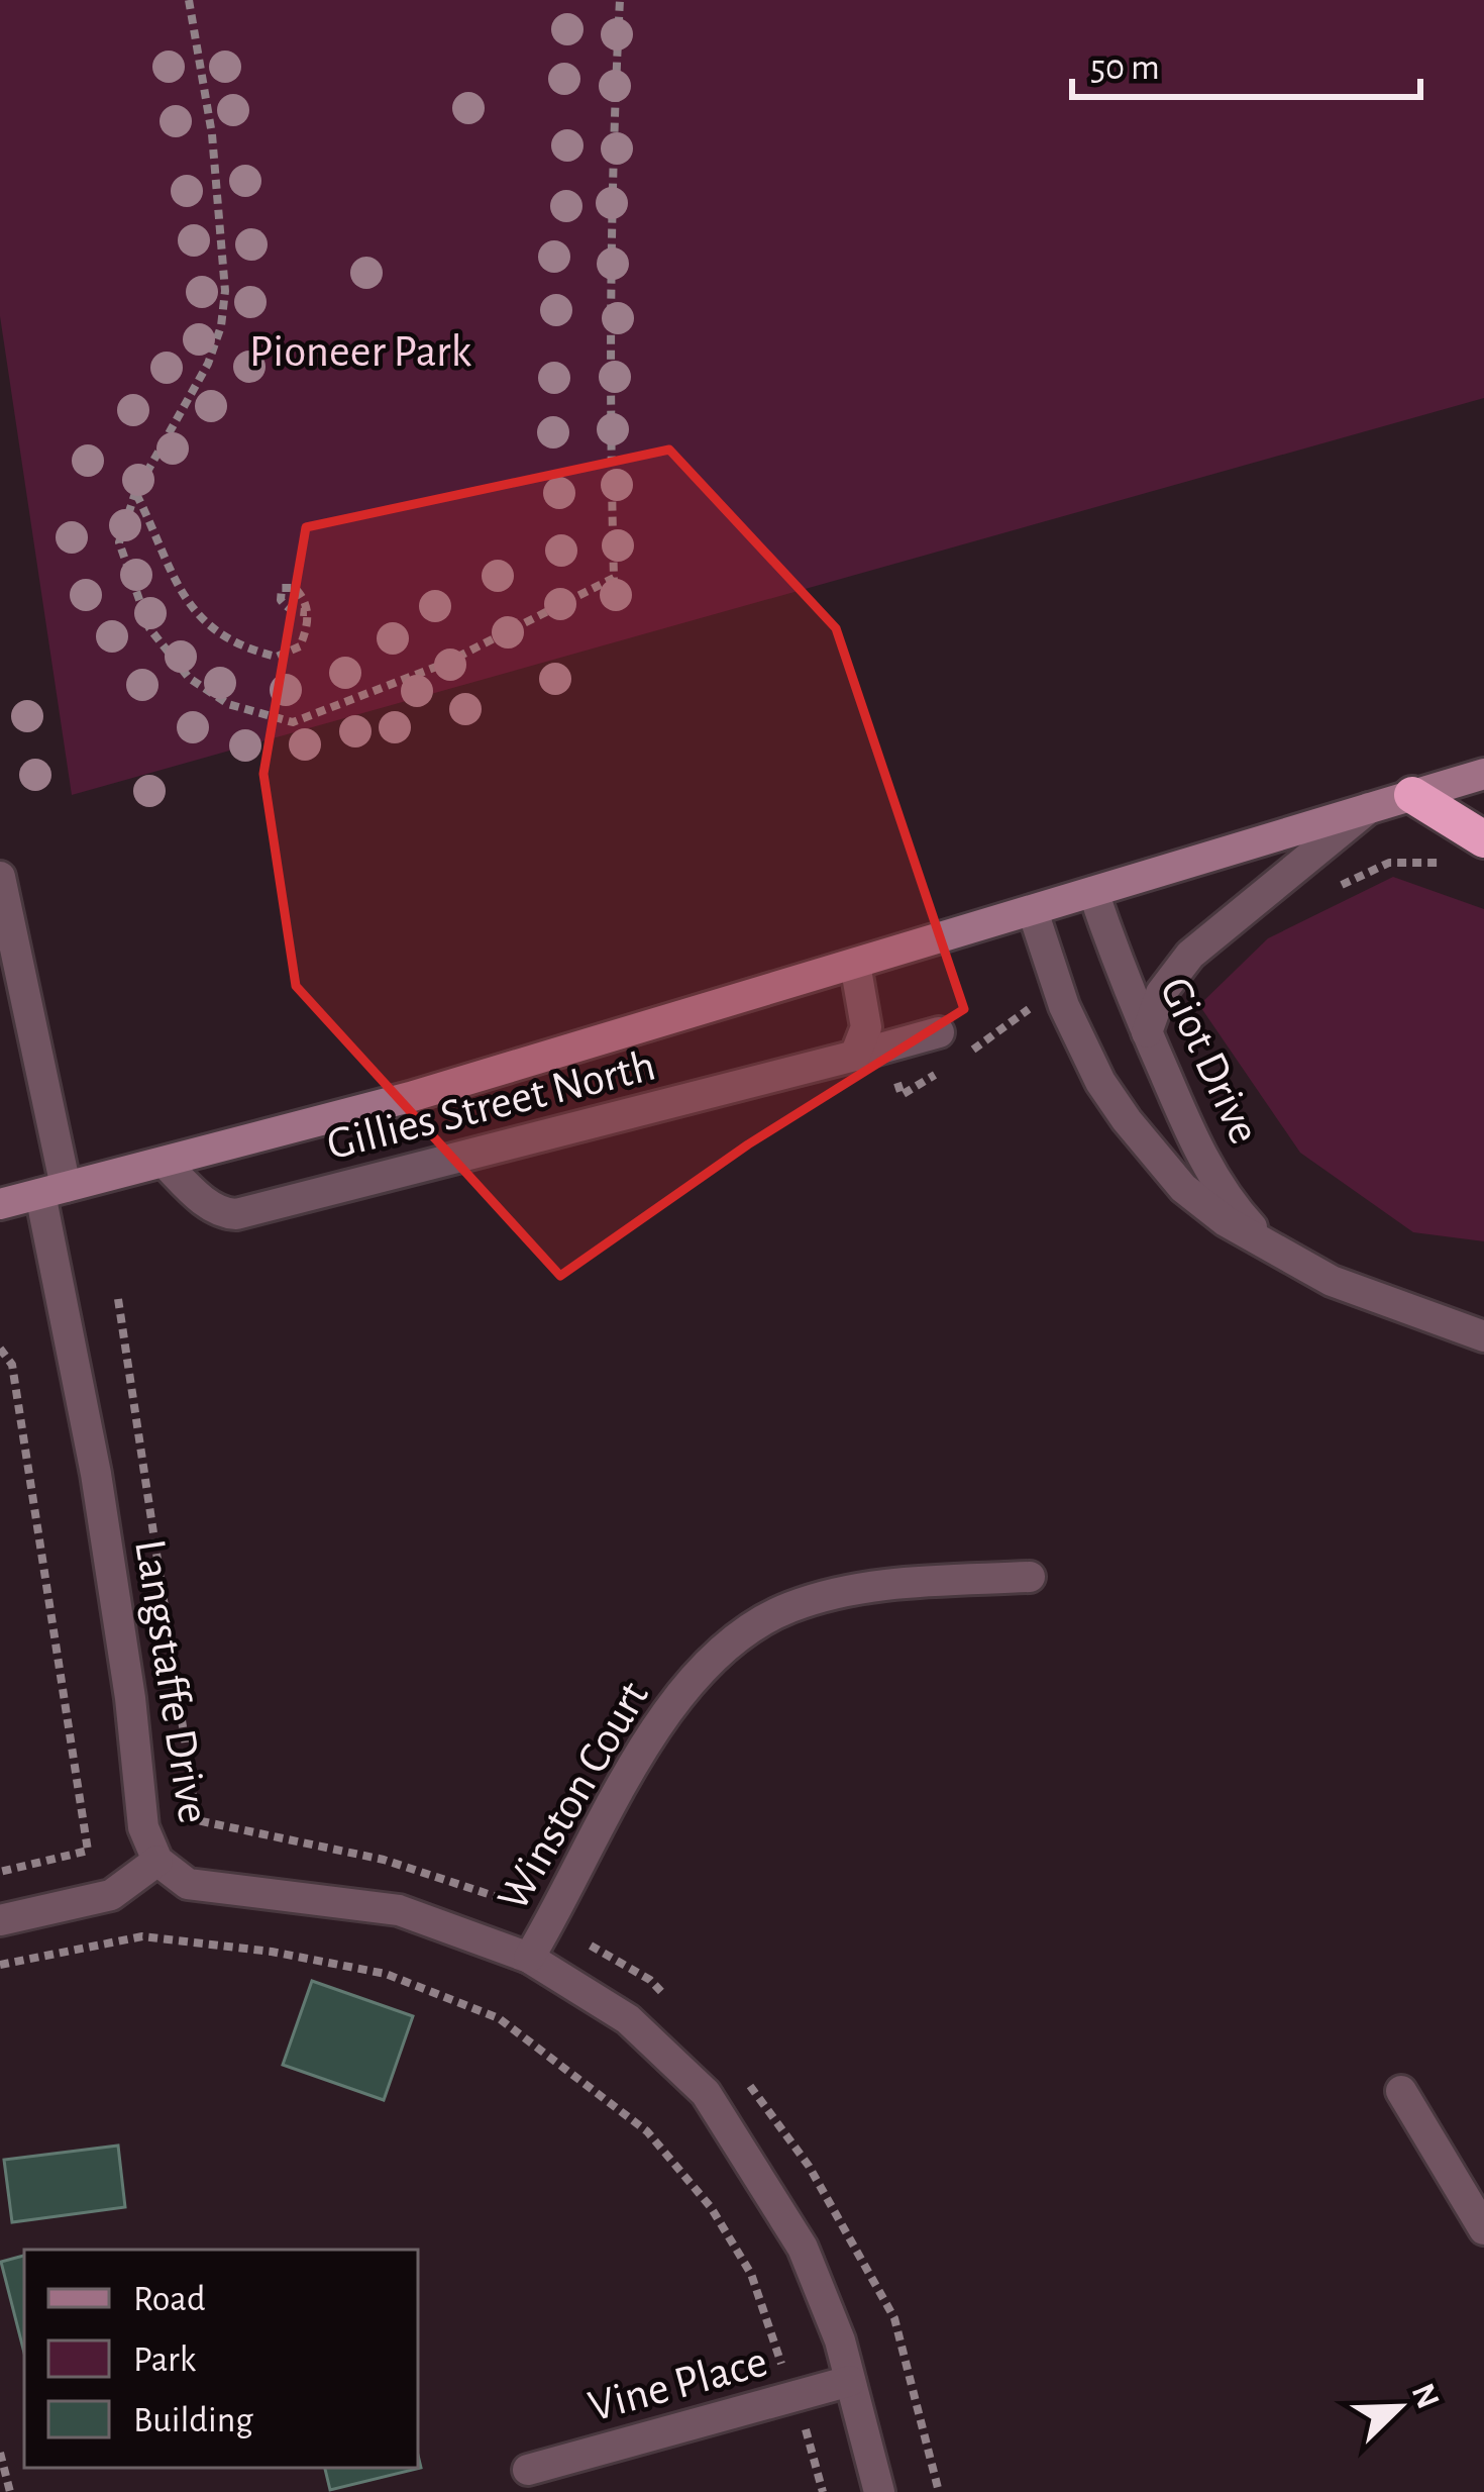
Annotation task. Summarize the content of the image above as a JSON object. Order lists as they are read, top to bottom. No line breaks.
{"streets":{"main road":["Gillies Street North"],"street":["Giot Drive","Langstaffe Drive","Winston Court","Vine Place"]},"crossings":[["Giot Drive","Gillies Street North"],["Gillies Street North","Langstaffe Drive"],["Langstaffe Drive","Winston Court"],["Langstaffe Drive","Vine Place"]],"parks":["Pioneer Park"],"legend":["Road","Park","Building"],"scale_bar":"50 m","north":"top right"}
